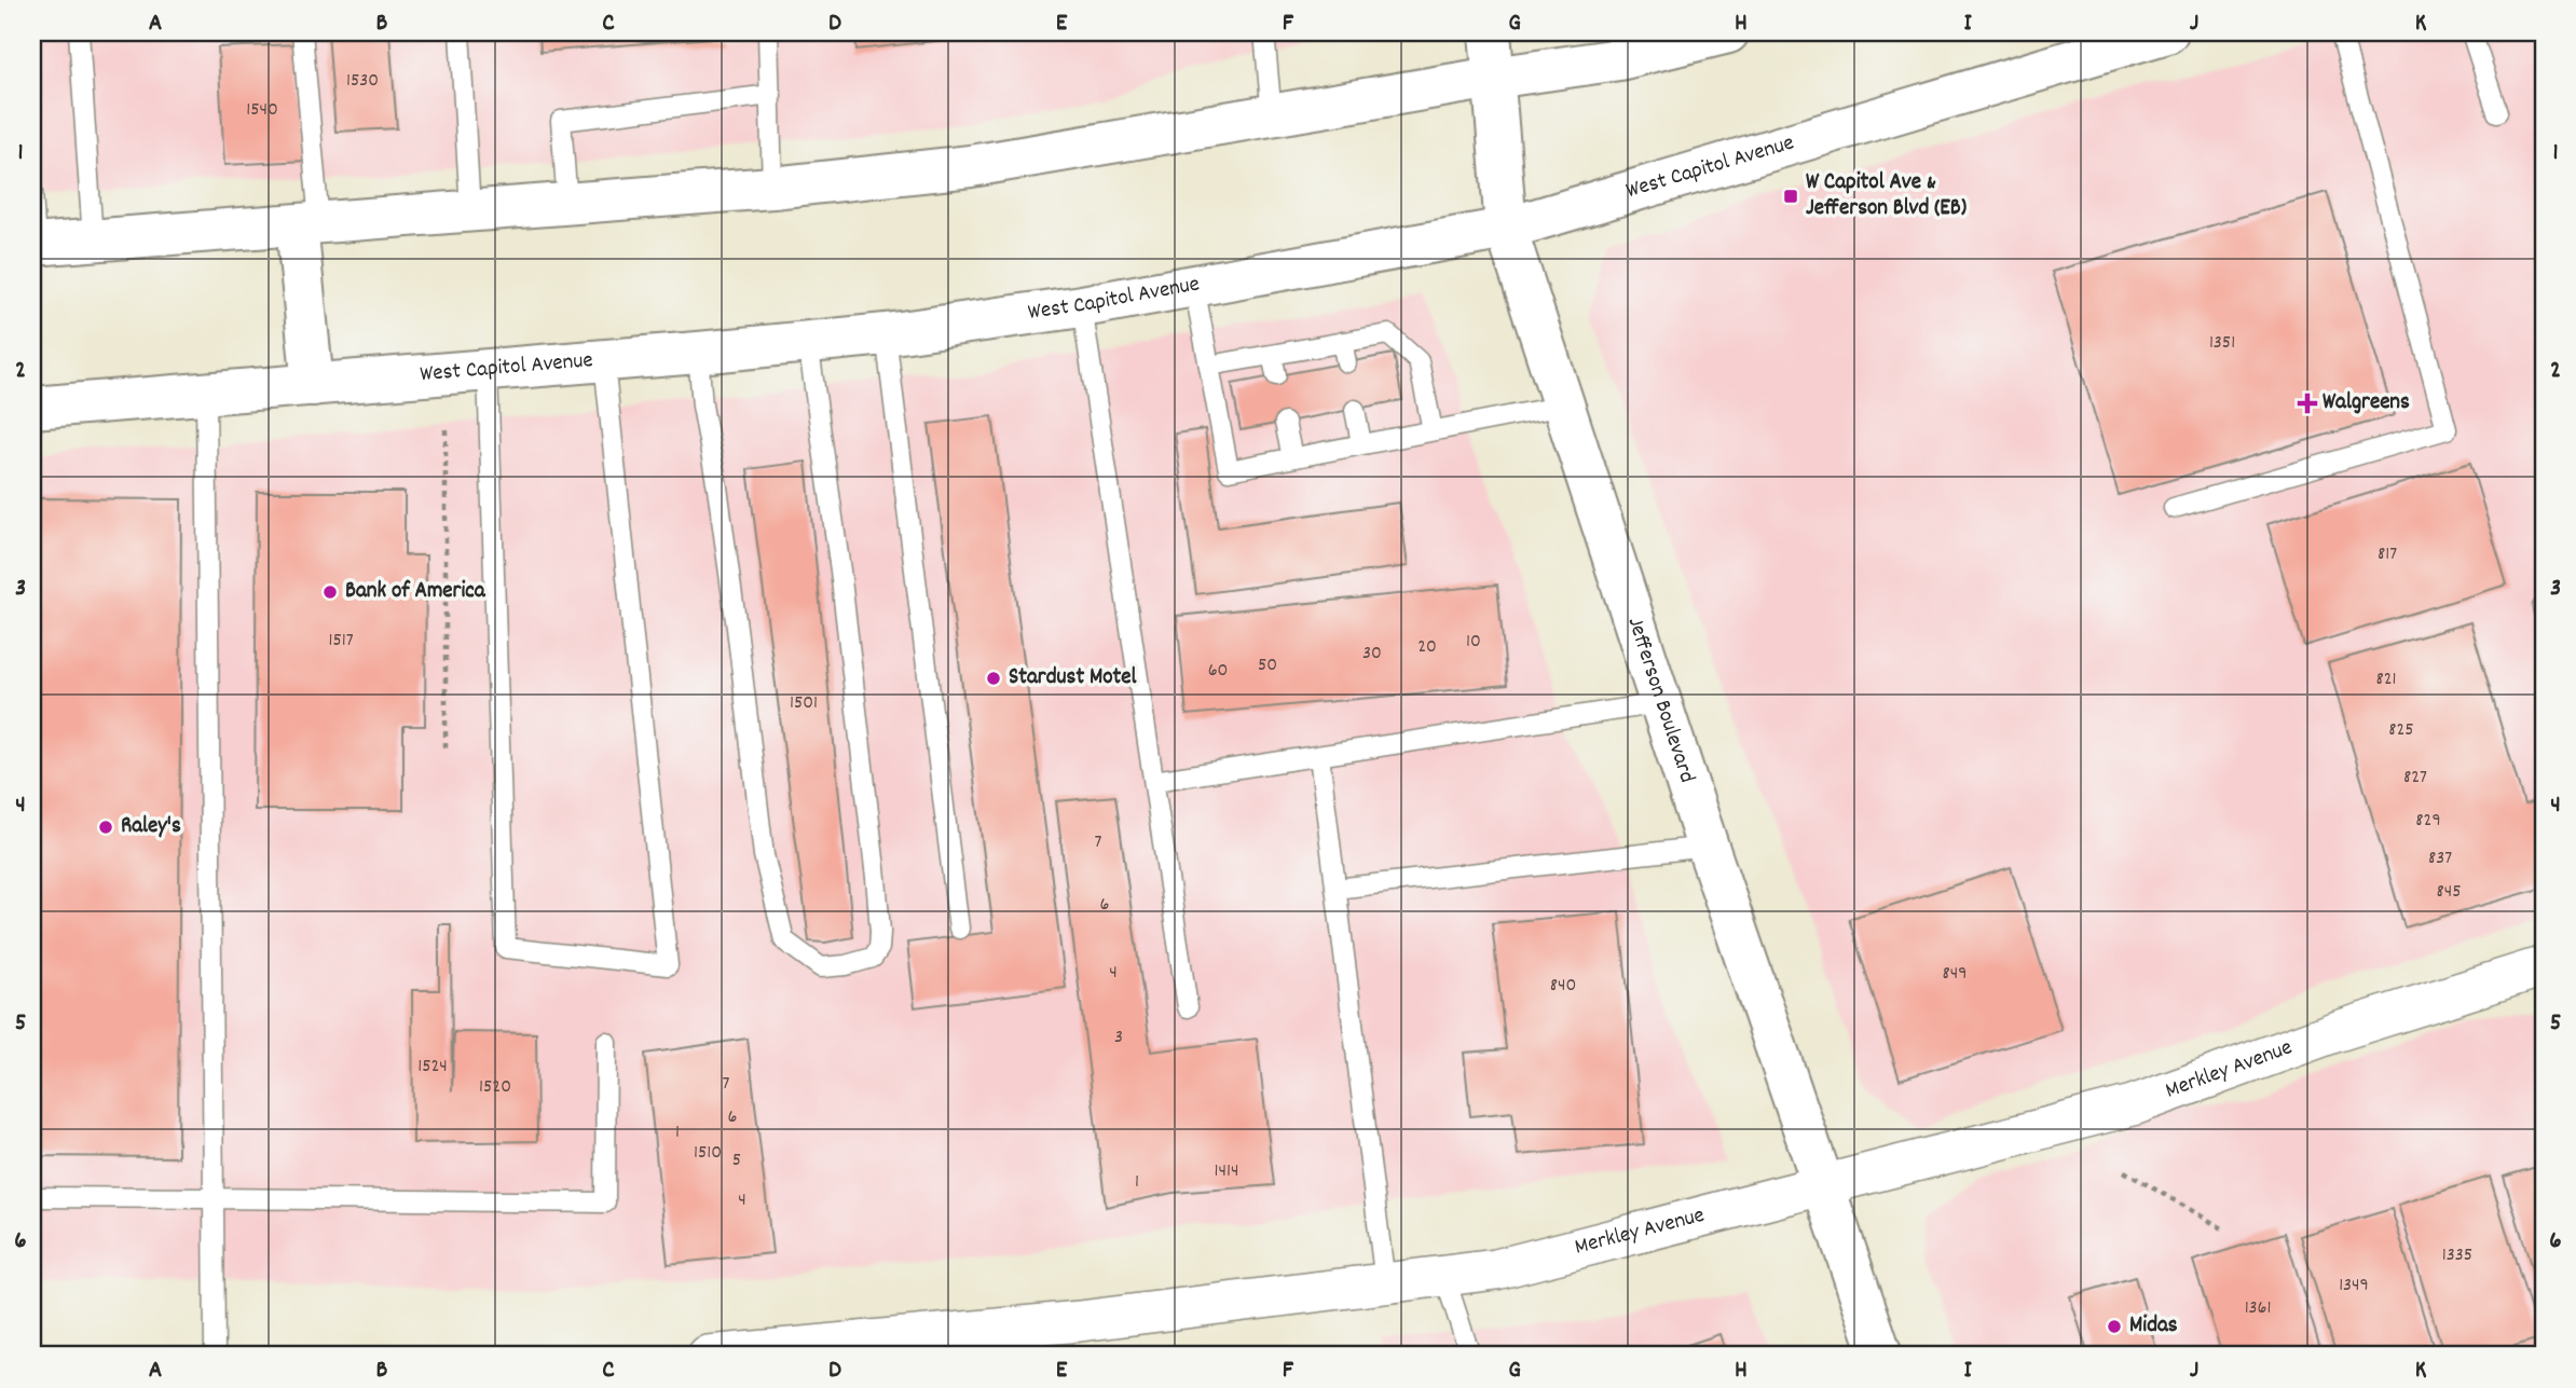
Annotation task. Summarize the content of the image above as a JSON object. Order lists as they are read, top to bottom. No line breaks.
{"streets":{"main road":["West Capitol Avenue","Jefferson Boulevard"],"street":["Merkley Avenue"]},"crossings":[["West Capitol Avenue","Jefferson Boulevard"],["Jefferson Boulevard","Merkley Avenue"]],"places":{"transit":["W Capitol Ave & Jefferson Blvd (EB)"],"health":["Walgreens"],"other":["Bank of America","Stardust Motel","Raley's","Midas"]},"house_numbers":["1530","1540","1351","817","1517","10","20","30","50","60","821","1501","825","827","829","7","837","845","6","4","849","840","3","1524","7","1520","6","1","1510","5","1414","1","4","1335","1349","1361"],"grid":{"columns":["A","B","C","D","E","F","G","H","I","J","K"],"rows":["1","2","3","4","5","6"]}}
